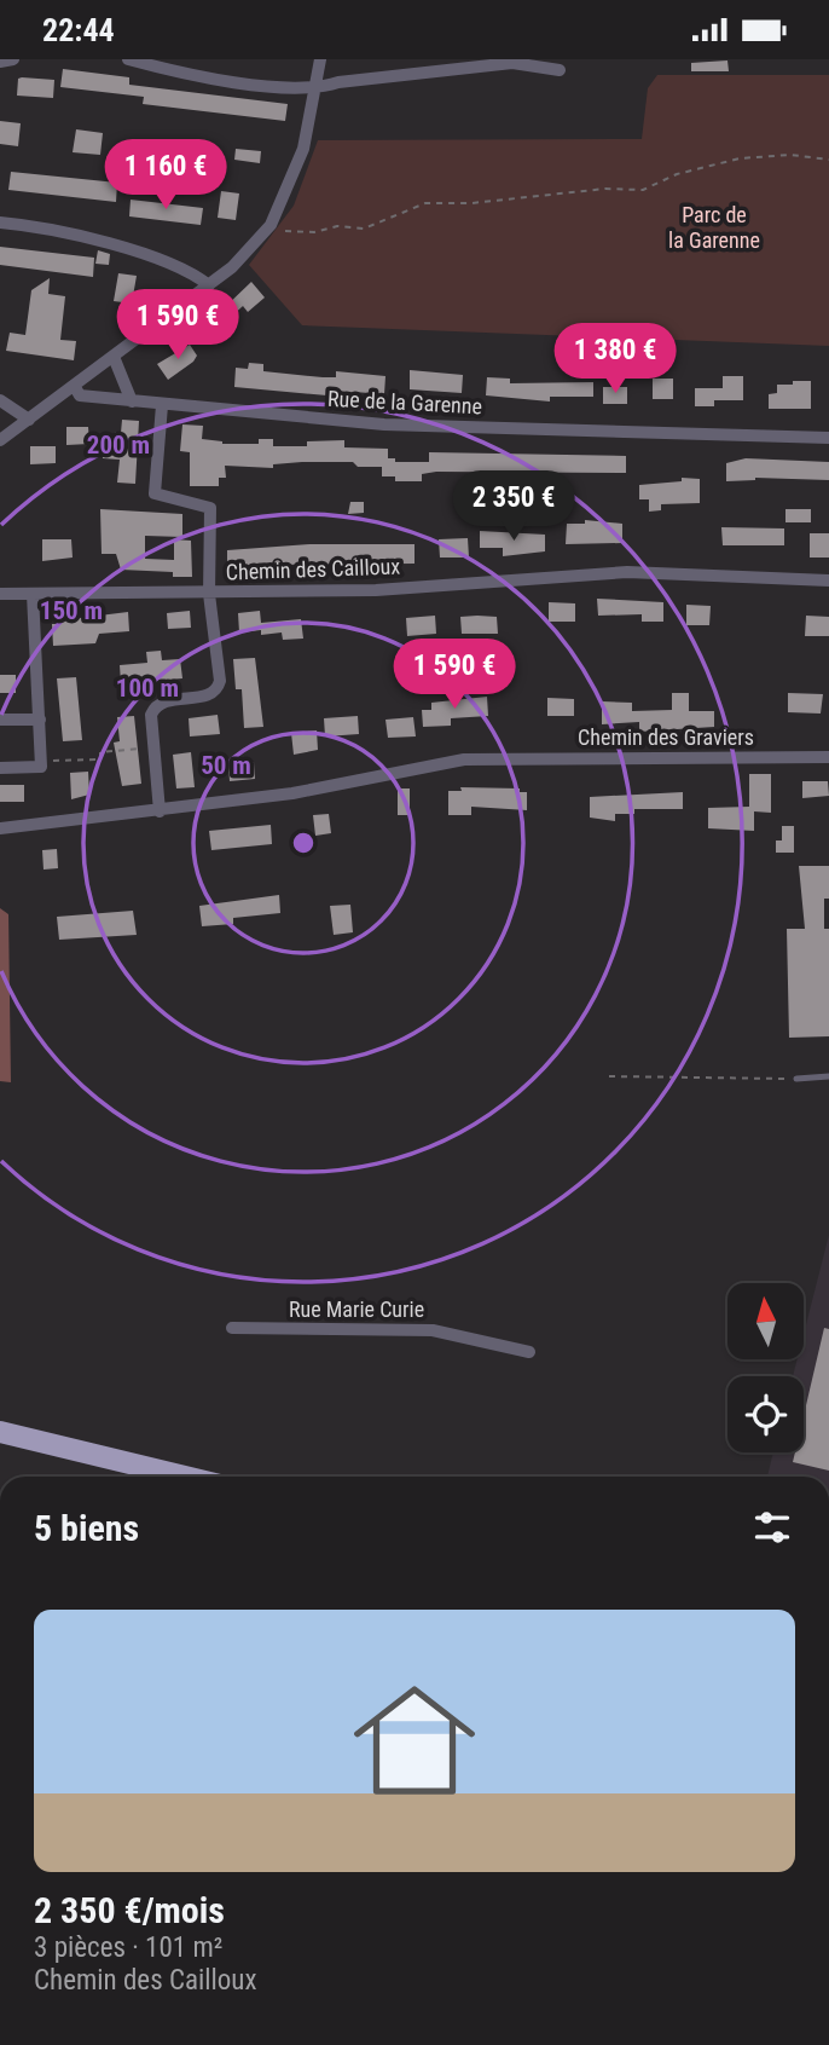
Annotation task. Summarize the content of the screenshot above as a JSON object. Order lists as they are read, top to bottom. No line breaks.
{"streets":{"street":["Rue de la Garenne","Chemin des Cailloux","Chemin des Graviers","Rue Marie Curie"]},"parks":["Parc de la Garenne"],"north":"top","page":{"status":"22:44","price":["1 160 €","1 590 €","1 380 €","2 350 €","1 590 €"],"heading":"5 biens","list":[{"name":"2 350 €/mois","note":"3 pièces · 101 m² · Chemin des Cailloux"}]},"rings":["200 m","150 m","100 m","50 m"]}
